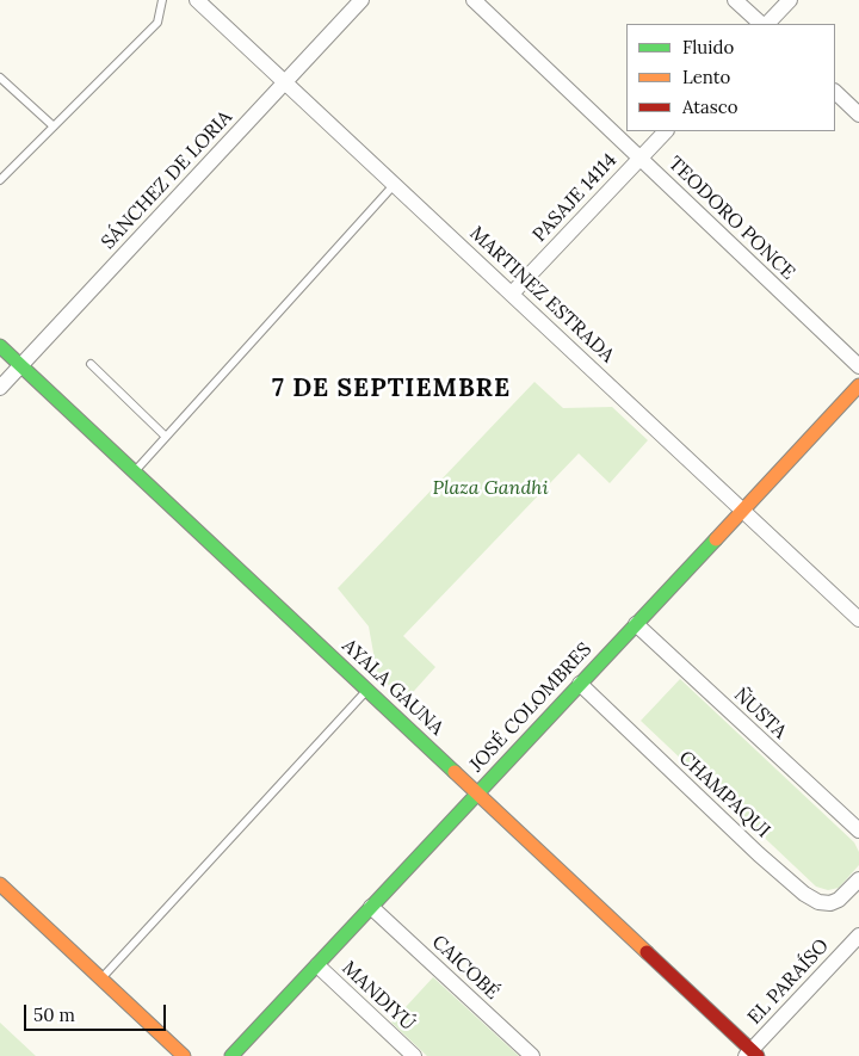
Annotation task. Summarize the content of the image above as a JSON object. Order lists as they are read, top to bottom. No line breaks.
{"streets":{"street":["SÁNCHEZ DE LORIA","PASAJE 14114","TEODORO PONCE","MARTINEZ ESTRADA","AYALA GAUNA","JOSÉ COLOMBRES","ÑUSTA","CHAMPAQUI","CAICOBÉ","EL PARAÍSO","MANDIYÚ"]},"crossings":[["SÁNCHEZ DE LORIA","MARTINEZ ESTRADA"],["SÁNCHEZ DE LORIA","AYALA GAUNA"],["PASAJE 14114","TEODORO PONCE"],["PASAJE 14114","MARTINEZ ESTRADA"],["MARTINEZ ESTRADA","JOSÉ COLOMBRES"],["AYALA GAUNA","JOSÉ COLOMBRES"],["AYALA GAUNA","EL PARAÍSO"],["JOSÉ COLOMBRES","ÑUSTA"],["JOSÉ COLOMBRES","CHAMPAQUI"],["JOSÉ COLOMBRES","CAICOBÉ"],["JOSÉ COLOMBRES","MANDIYÚ"]],"districts":["7 DE SEPTIEMBRE"],"parks":["Plaza Gandhi"],"legend":["Fluido","Lento","Atasco"],"scale_bar":"50 m"}
